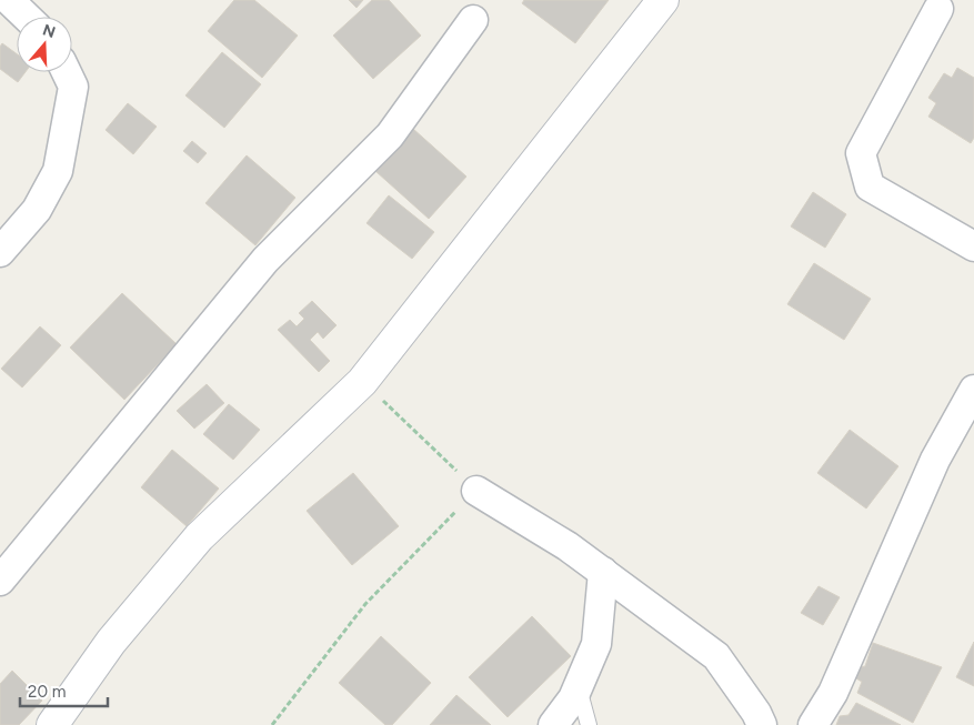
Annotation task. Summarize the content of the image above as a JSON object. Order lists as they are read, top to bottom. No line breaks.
{"scale_bar":"20 m","north":"top"}
